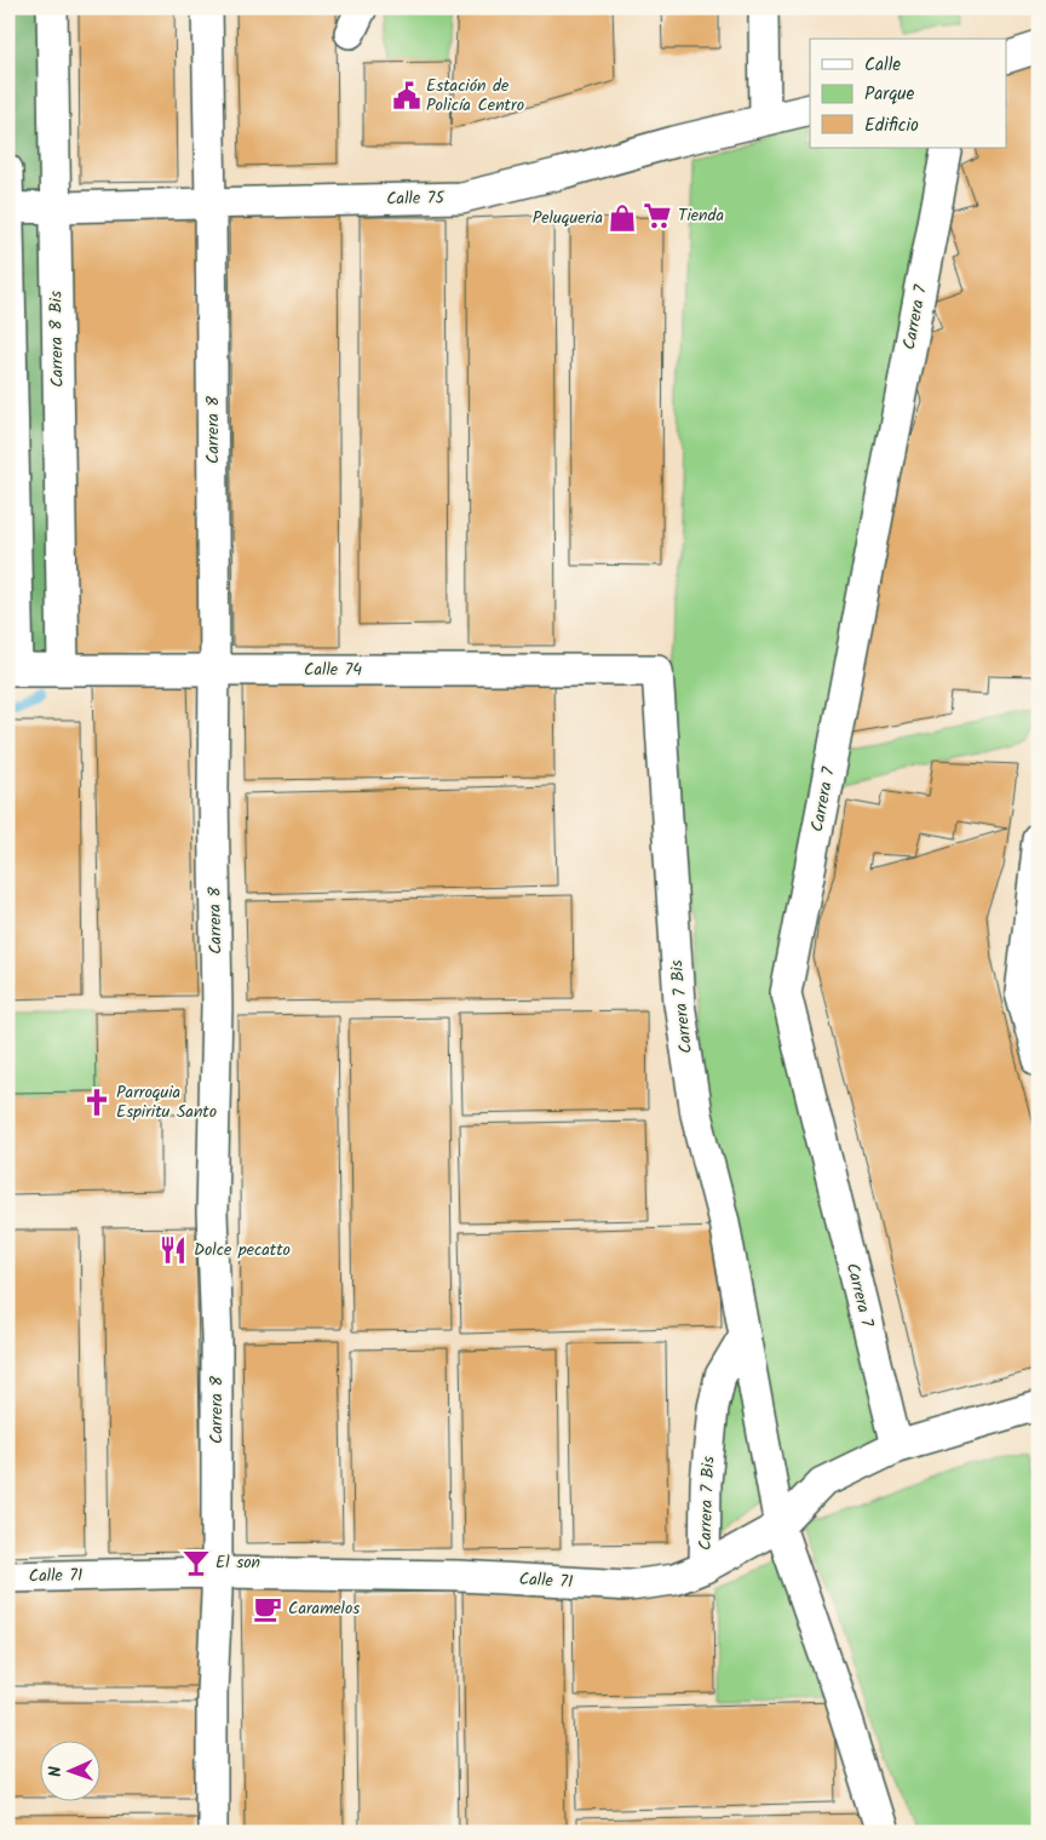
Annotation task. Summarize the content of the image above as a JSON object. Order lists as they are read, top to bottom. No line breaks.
{"streets":{"street":["Calle 75","Carrera 7","Carrera 8 Bis","Carrera 8","Calle 74","Carrera 7 Bis","Calle 71"]},"crossings":[["Calle 75","Carrera 8 Bis"],["Calle 75","Carrera 8"],["Carrera 7","Calle 71"],["Carrera 8 Bis","Calle 74"],["Carrera 8","Calle 74"],["Carrera 8","Calle 71"],["Calle 74","Carrera 7 Bis"],["Carrera 7 Bis","Calle 71"]],"places":{"public building":["Estación de Policía Centro"],"supermarket":["Tienda"],"shop":["Peluqueria"],"church":["Parroquia Espiritu Santo"],"restaurant":["Dolce pecatto"],"bar":["El son"],"cafe":["Caramelos"]},"legend":["Calle","Parque","Edificio"],"north":"left"}
